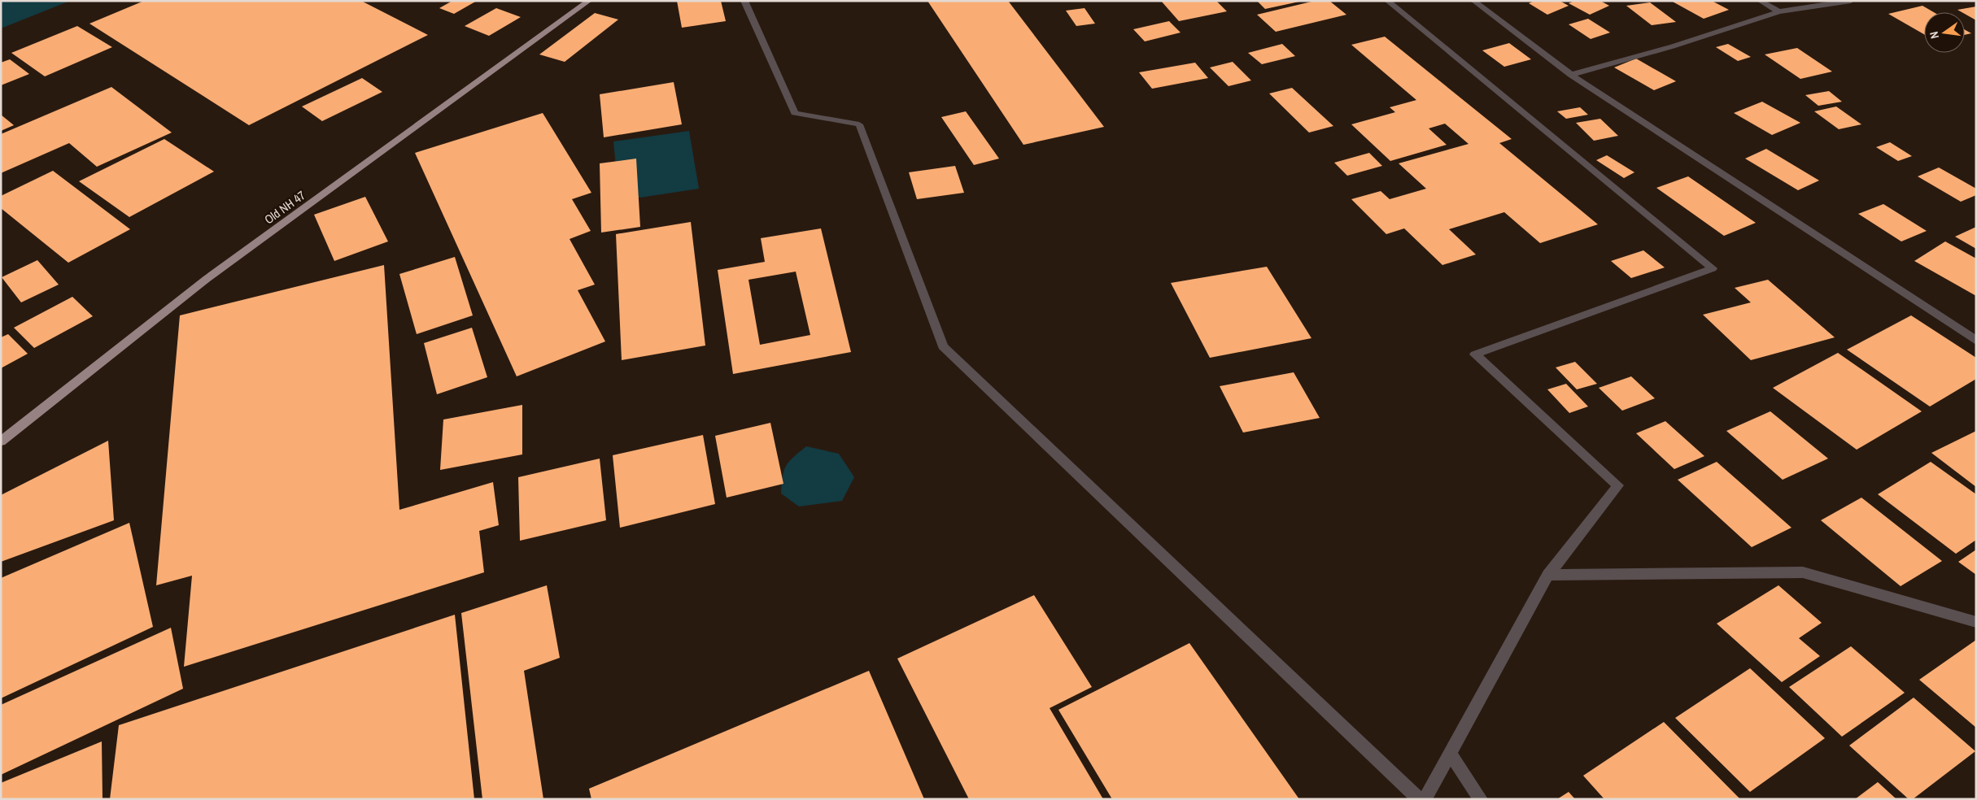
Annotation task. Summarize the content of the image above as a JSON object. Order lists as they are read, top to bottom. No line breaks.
{"streets":{"main road":["Old NH 47"]},"north":"left"}
